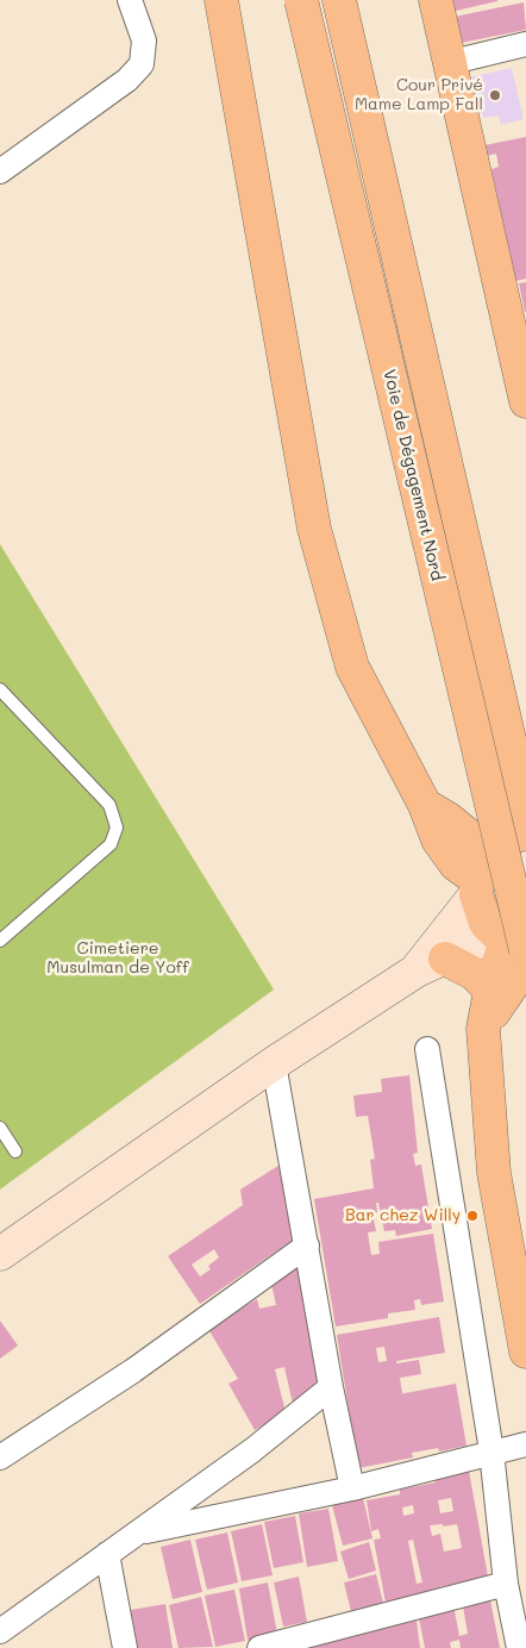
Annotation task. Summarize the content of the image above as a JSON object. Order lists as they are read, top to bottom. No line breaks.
{"streets":{"main road":["Voie de Dégagement Nord"]},"parks":["Cimetiere Musulman de Yoff"],"places":["Cour Privé Mame Lamp Fall","Bar chez Willy"]}
